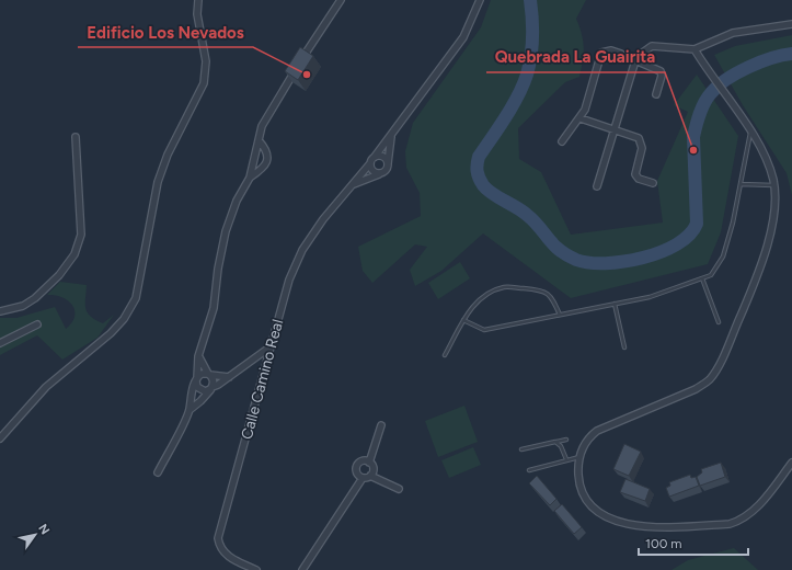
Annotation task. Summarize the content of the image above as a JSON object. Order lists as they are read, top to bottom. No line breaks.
{"streets":{"street":["Calle Camino Real"]},"places":["Edificio Los Nevados","Quebrada La Guairita"],"scale_bar":"100 m","north":"top right"}
